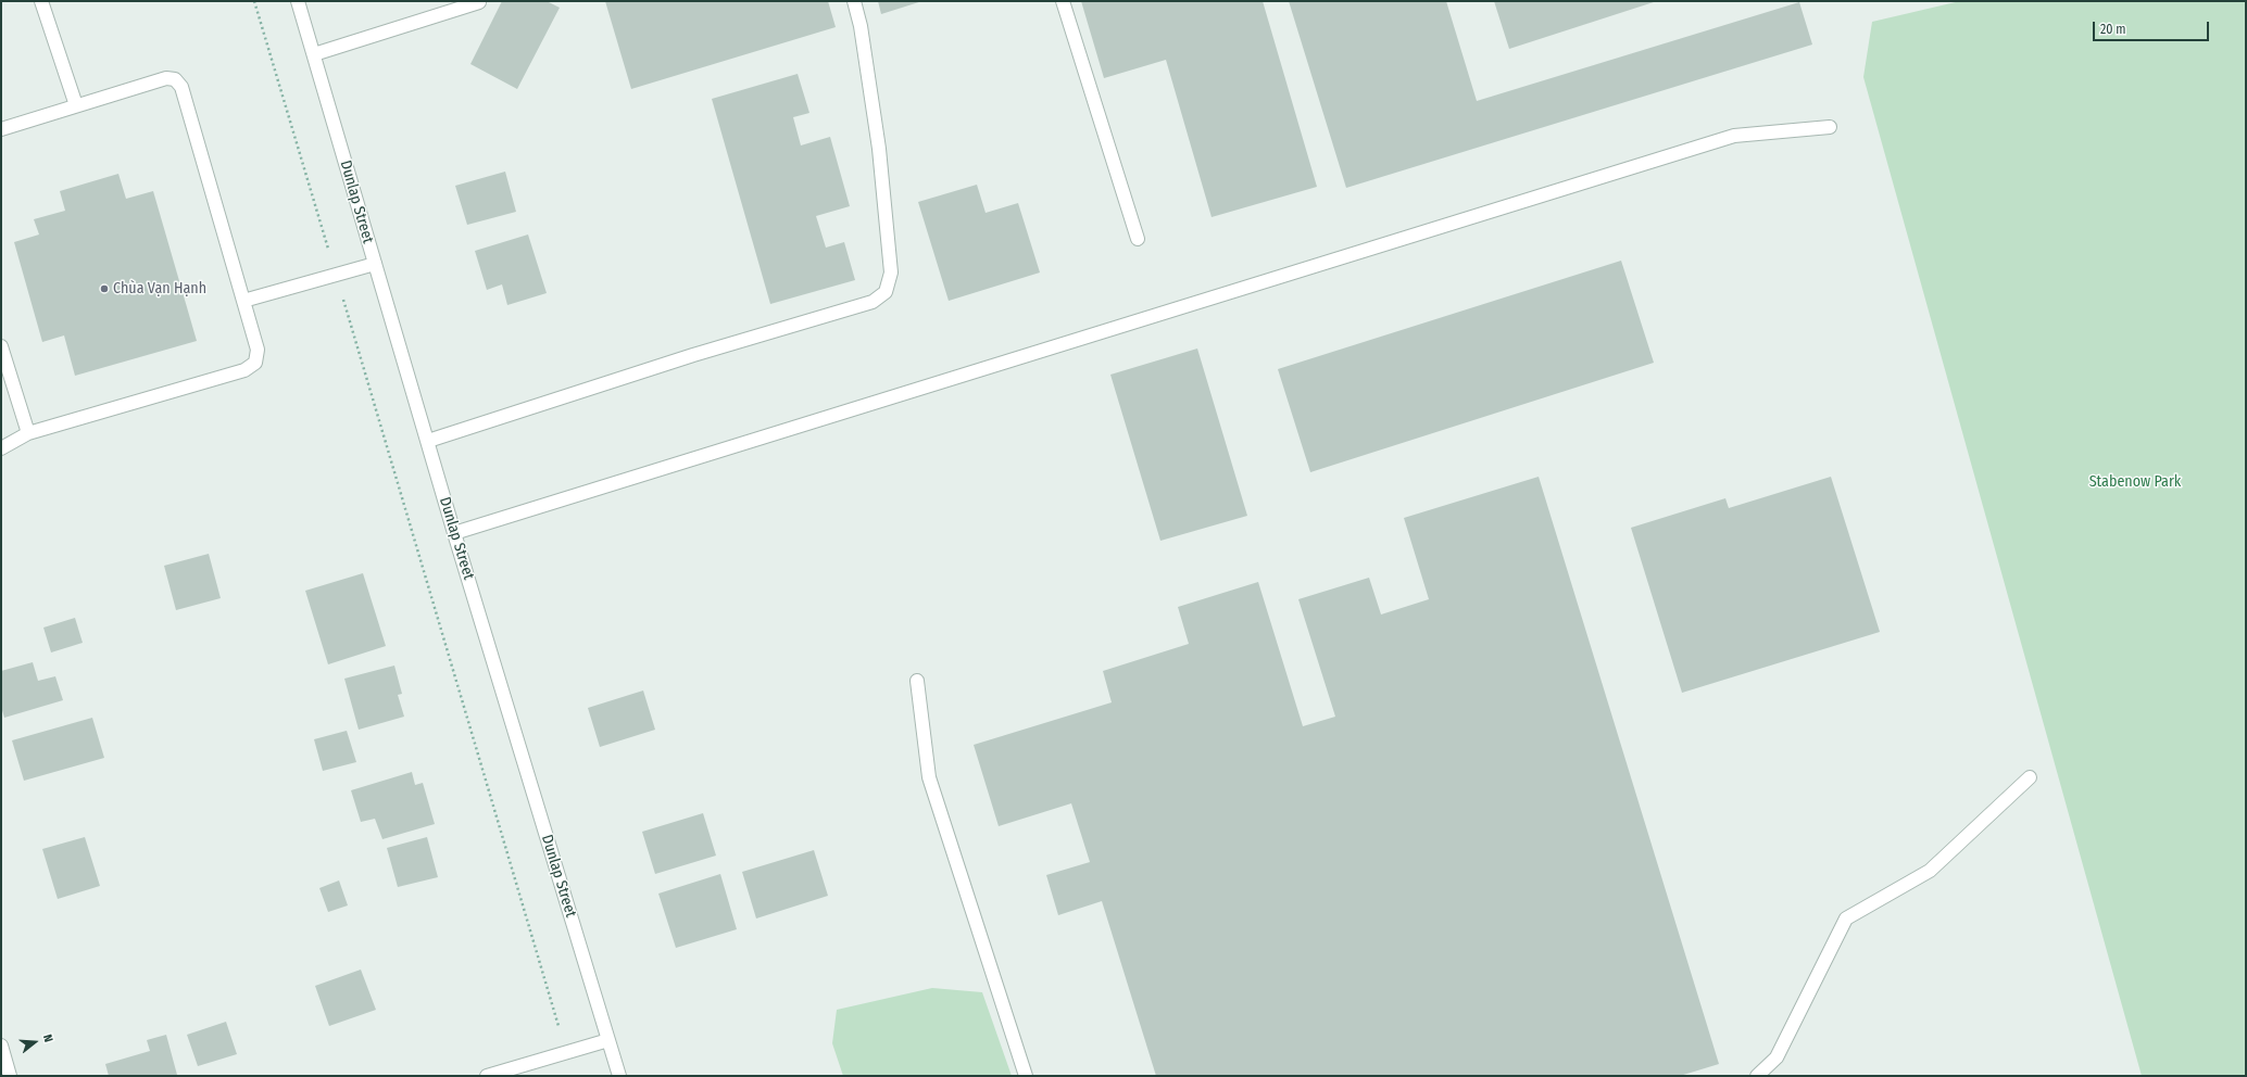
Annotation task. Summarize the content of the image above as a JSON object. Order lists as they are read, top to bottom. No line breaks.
{"streets":{"street":["Dunlap Street"]},"parks":["Stabenow Park"],"places":["Chùa Vạn Hạnh"],"scale_bar":"20 m","north":"right"}
